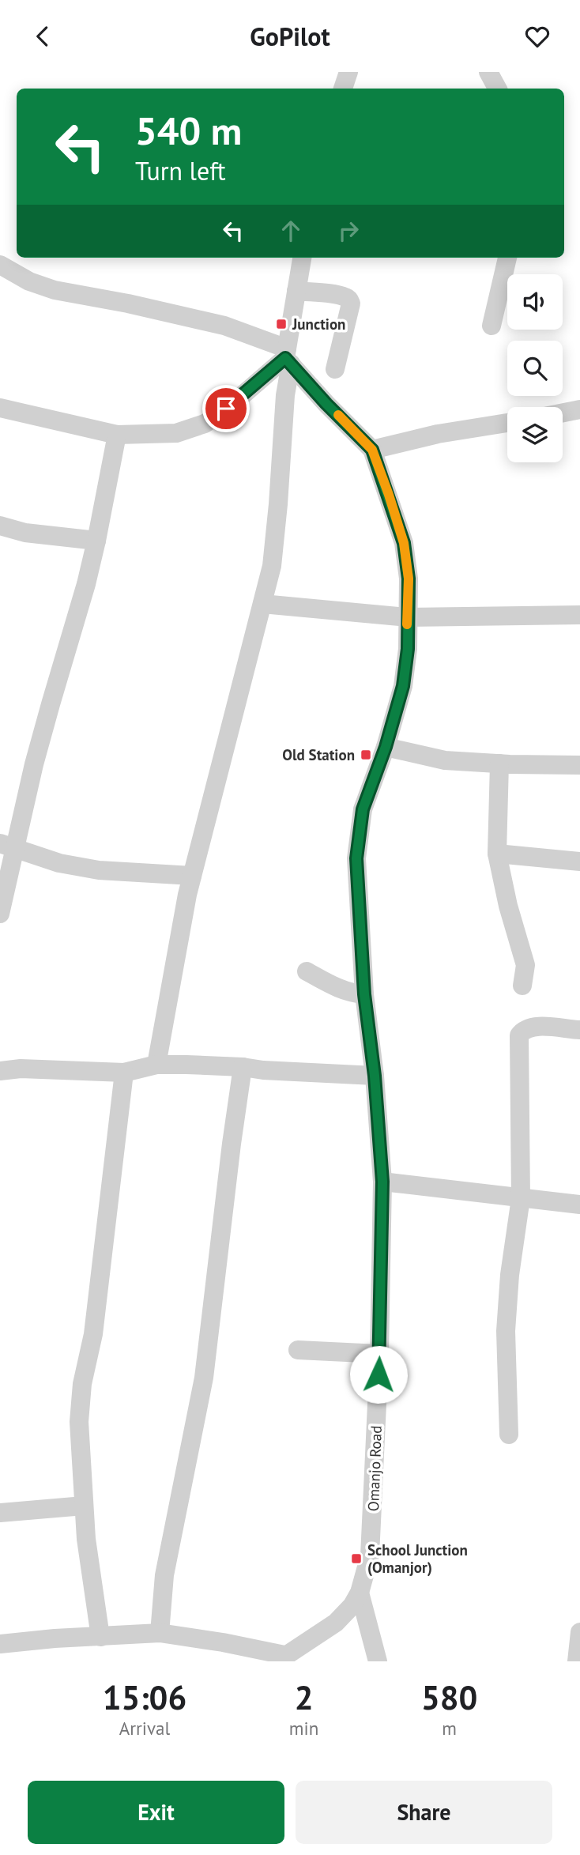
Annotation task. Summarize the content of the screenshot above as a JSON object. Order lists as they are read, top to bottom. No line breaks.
{"streets":{"street":["Omanjo Road"]},"places":{"transit":["Junction","Old Station","School Junction (Omanjor)"]},"page":{"header":"GoPilot","turn":["540 m","Turn left"],"eta":["15:06","Arrival","2","min","580","m"],"buttons":["Exit","Share"]}}
